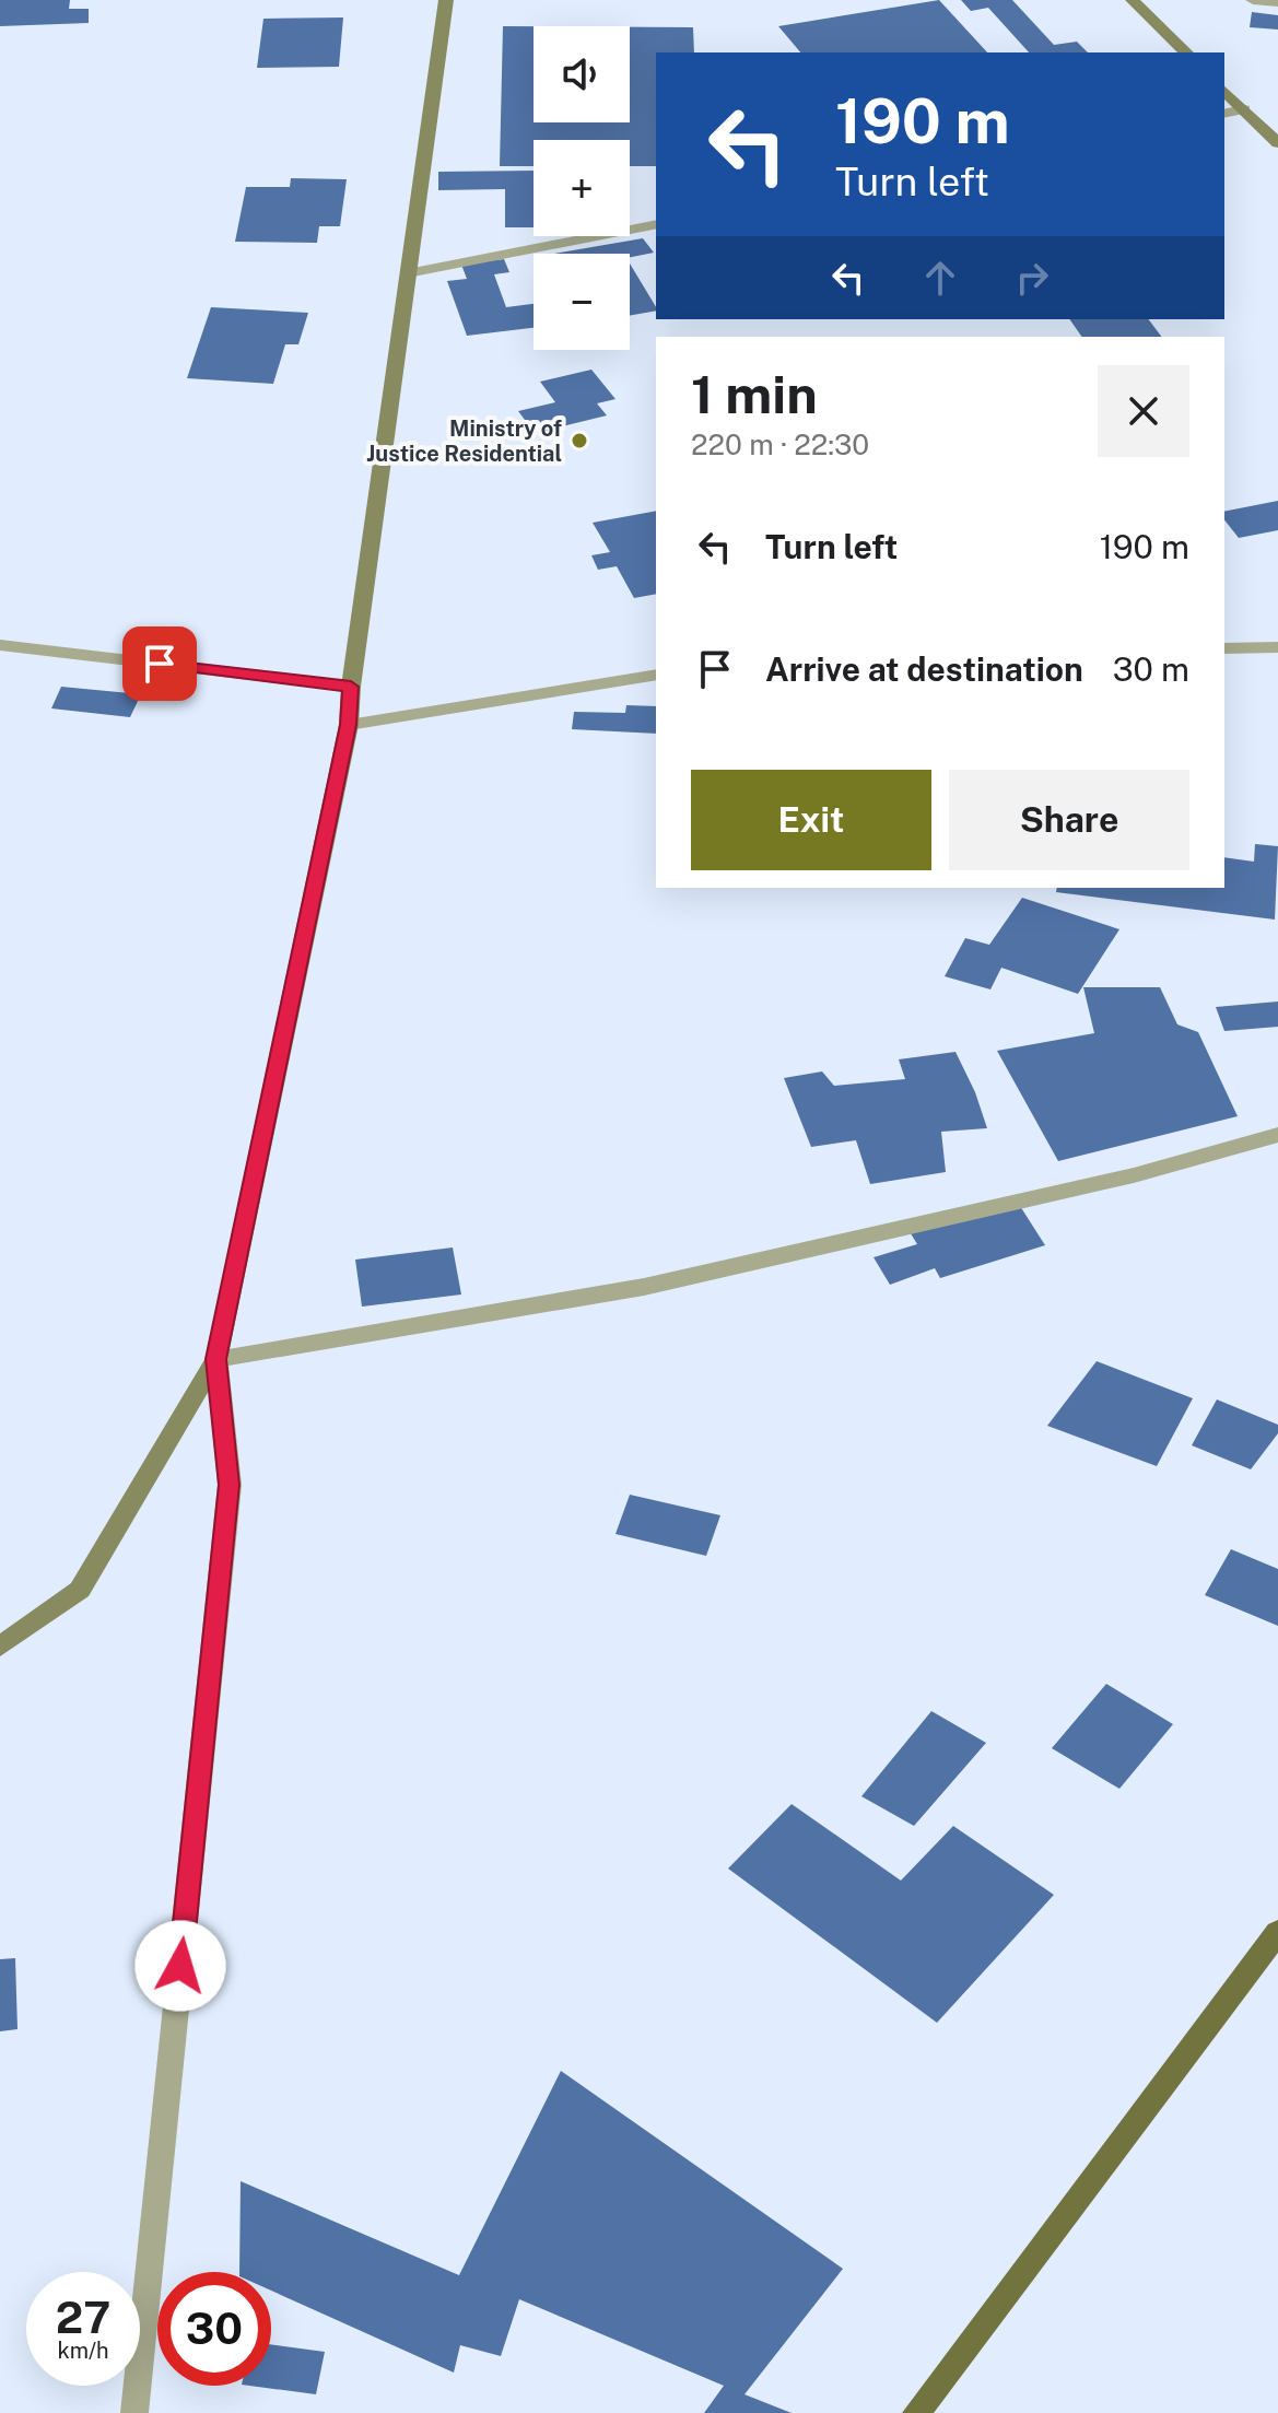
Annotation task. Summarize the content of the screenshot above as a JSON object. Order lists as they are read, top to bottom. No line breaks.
{"places":["Ministry of Justice Residential"],"page":{"map_buttons":["+","−"],"turn":["190 m","Turn left"],"heading":["1 min","220 m · 22:30"],"list":[{"name":"Turn left","value":"190 m"},{"name":"Arrive at destination","value":"30 m"}],"buttons":["Exit","Share"],"speed":"27 km/h","limit":"30"}}
